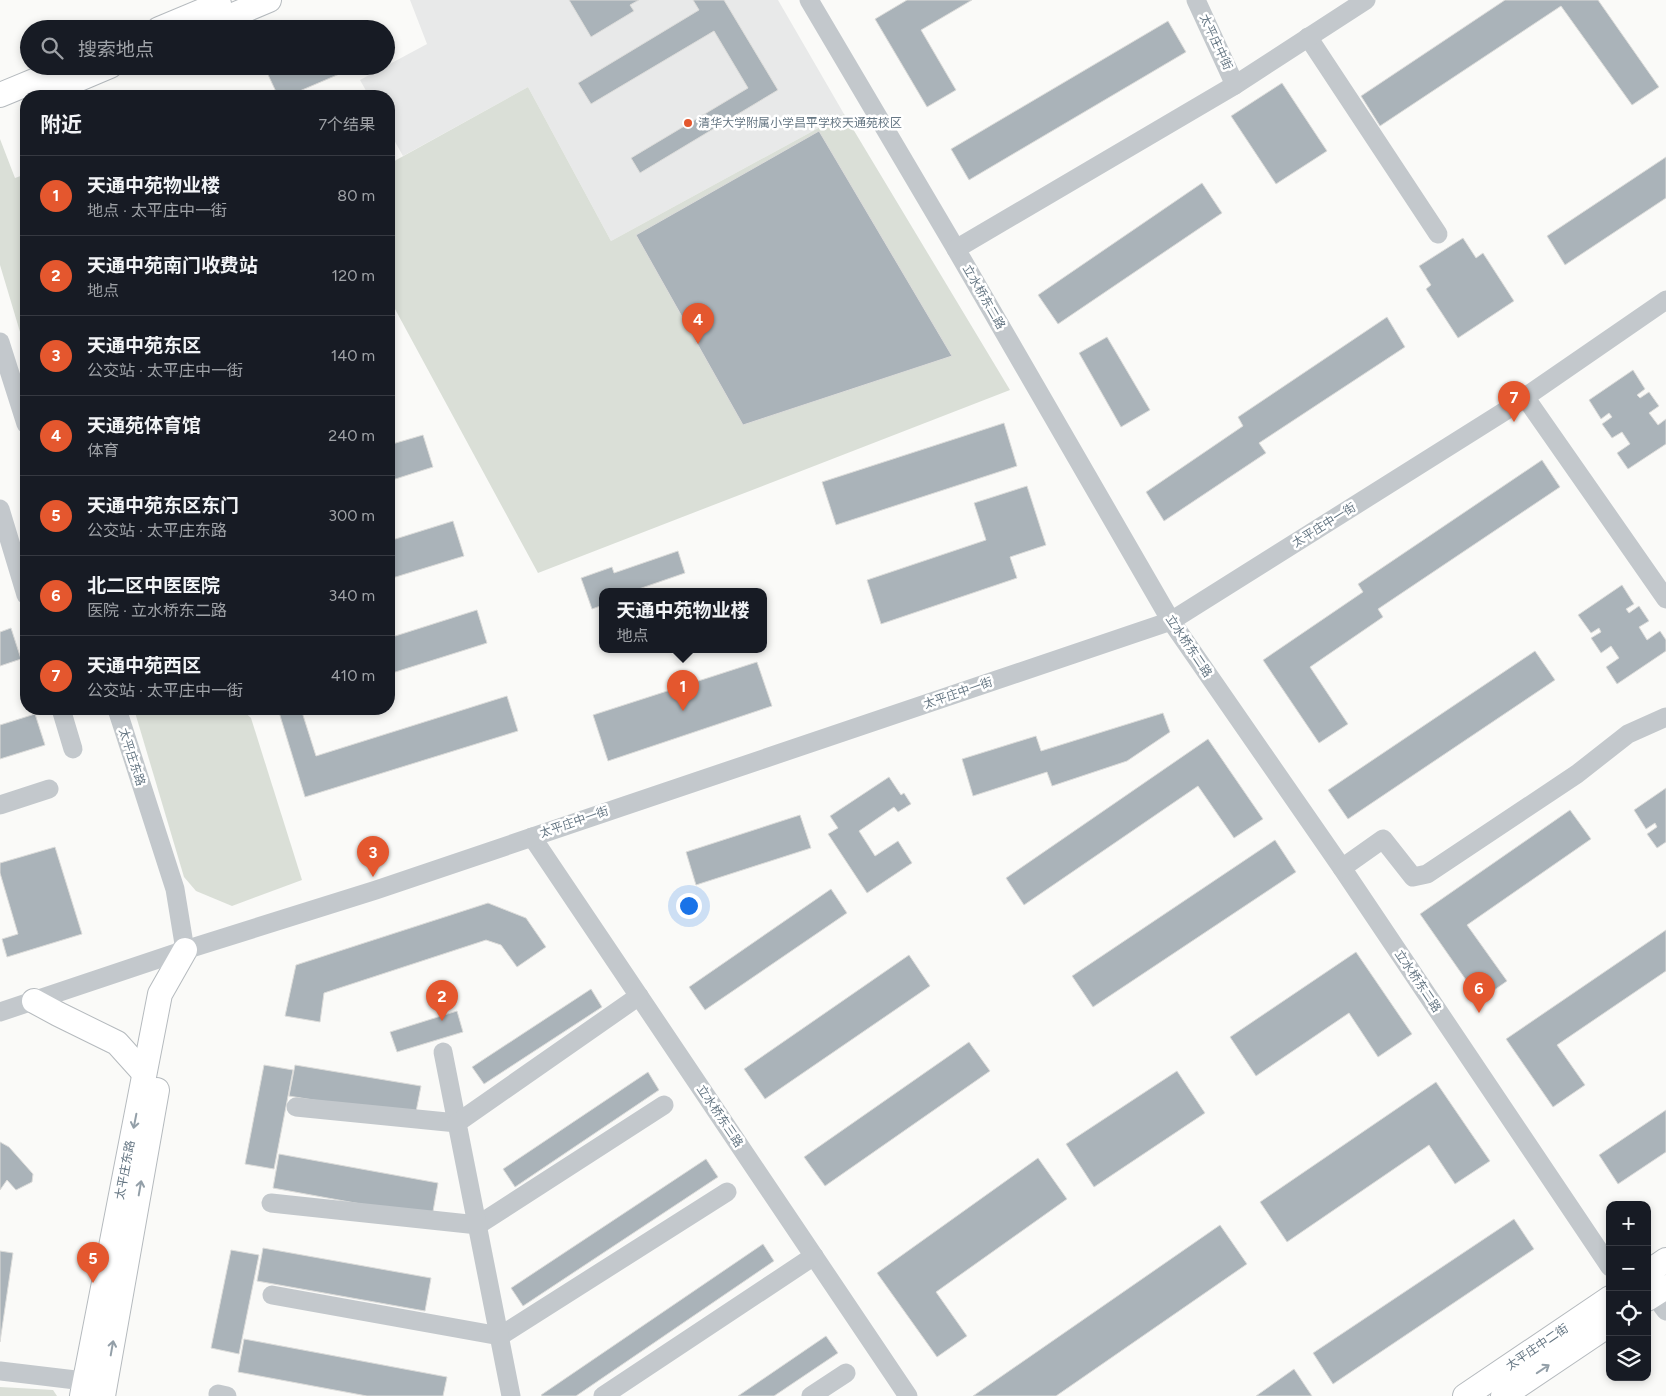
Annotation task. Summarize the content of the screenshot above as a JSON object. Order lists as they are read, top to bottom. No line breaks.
{"streets":{"main road":["太平庄东路","太平庄中二街"],"street":["太平庄中街","立水桥东二路","太平庄中一街","立水桥东三路"]},"crossings":[["立水桥东二路","太平庄中一街"],["太平庄中一街","太平庄东路"],["太平庄中一街","立水桥东三路"]],"places":["清华大学附属小学昌平学校天通苑校区"],"page":{"search":"搜索地点","heading":["附近","7个结果"],"list":[{"mark":"1","name":"天通中苑物业楼","note":"地点 · 太平庄中一街","value":"80 m"},{"mark":"2","name":"天通中苑南门收费站","note":"地点","value":"120 m"},{"mark":"3","name":"天通中苑东区","note":"公交站 · 太平庄中一街","value":"140 m"},{"mark":"4","name":"天通苑体育馆","note":"体育","value":"240 m"},{"mark":"5","name":"天通中苑东区东门","note":"公交站 · 太平庄东路","value":"300 m"},{"mark":"6","name":"北二区中医医院","note":"医院 · 立水桥东二路","value":"340 m"},{"mark":"7","name":"天通中苑西区","note":"公交站 · 太平庄中一街","value":"410 m"}],"pins":["4","7","1","3","6","2","5"],"popup":["天通中苑物业楼","地点"],"map_buttons":["+","−"]}}
